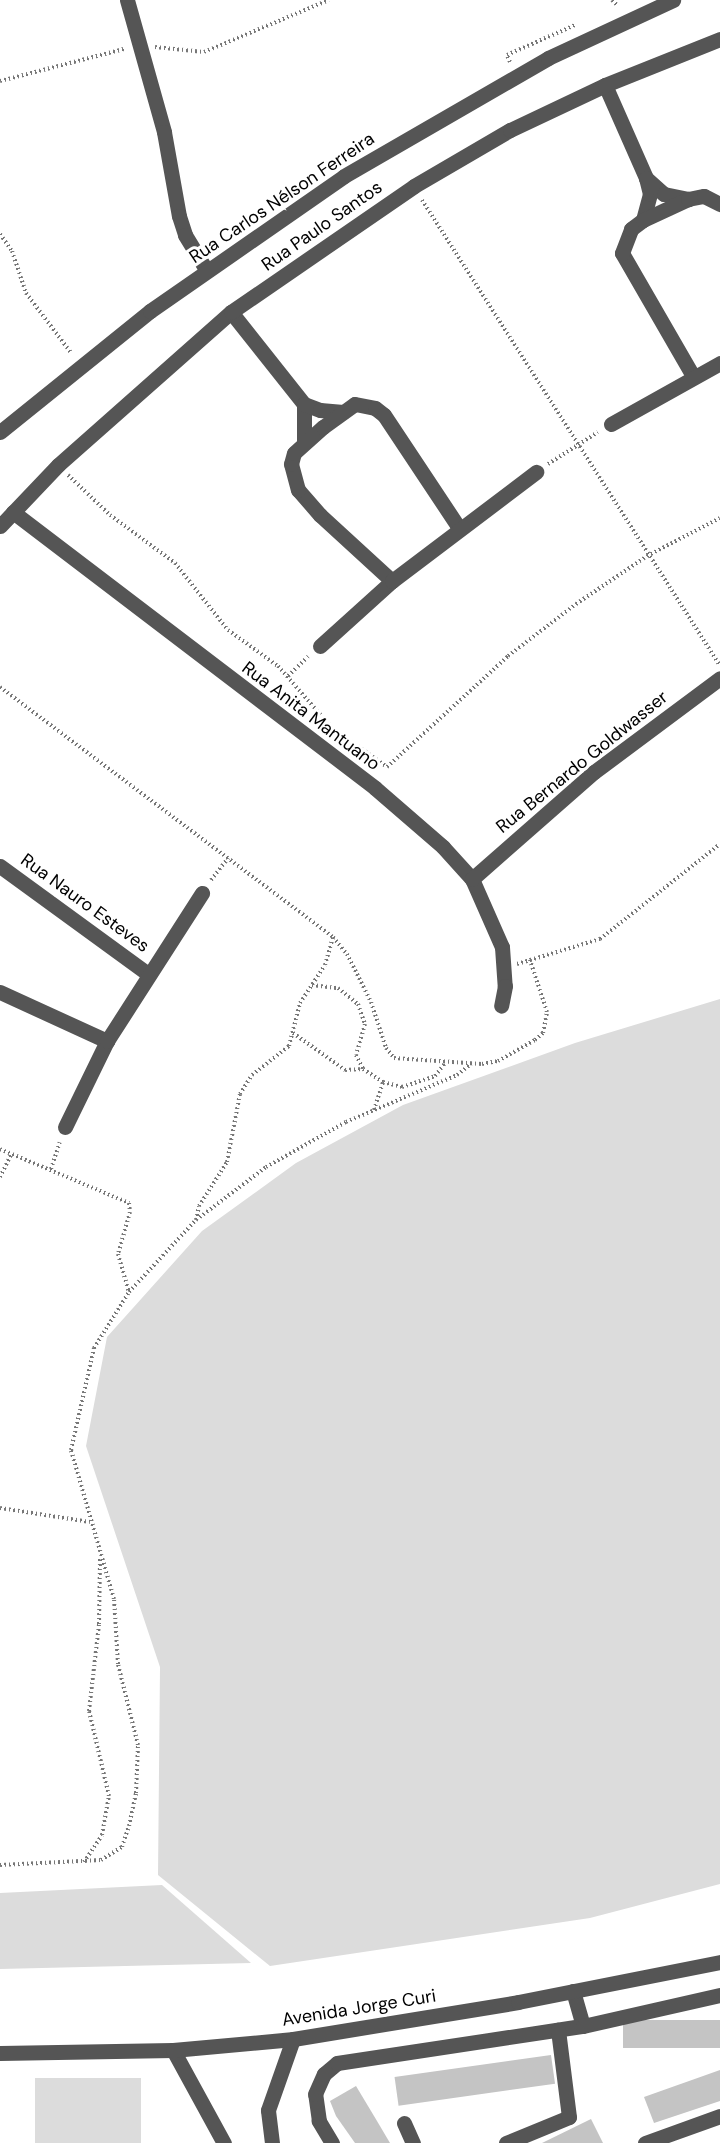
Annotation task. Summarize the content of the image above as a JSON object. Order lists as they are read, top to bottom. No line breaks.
{"streets":{"street":["Rua Carlos Nélson Ferreira","Rua Paulo Santos","Rua Anita Mantuano","Rua Bernardo Goldwasser","Rua Nauro Esteves","Avenida Jorge Curi"]},"crossings":[["Rua Paulo Santos","Rua Anita Mantuano"],["Rua Anita Mantuano","Rua Bernardo Goldwasser"]]}
